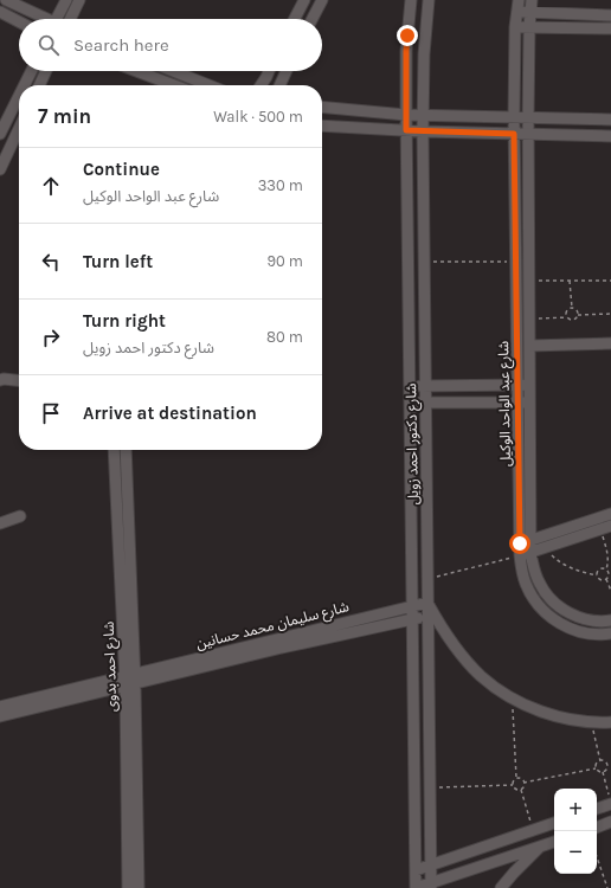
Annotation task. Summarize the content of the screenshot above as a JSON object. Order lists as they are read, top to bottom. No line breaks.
{"streets":{"street":["شارع عبد الواحد الوكيل","شارع دكتور احمد زويل","شارع سليمان محمد حسانين","شارع احمد بدوى"]},"crossings":[["شارع دكتور احمد زويل","شارع سليمان محمد حسانين"],["شارع سليمان محمد حسانين","شارع احمد بدوى"]],"page":{"search":"Search here","heading":["7 min","Walk · 500 m"],"list":[["Continue","شارع عبد الواحد الوكيل","330 m"],["Turn left","90 m"],["Turn right","شارع دكتور احمد زويل","80 m"],"Arrive at destination"],"map_buttons":["+","−"]}}
